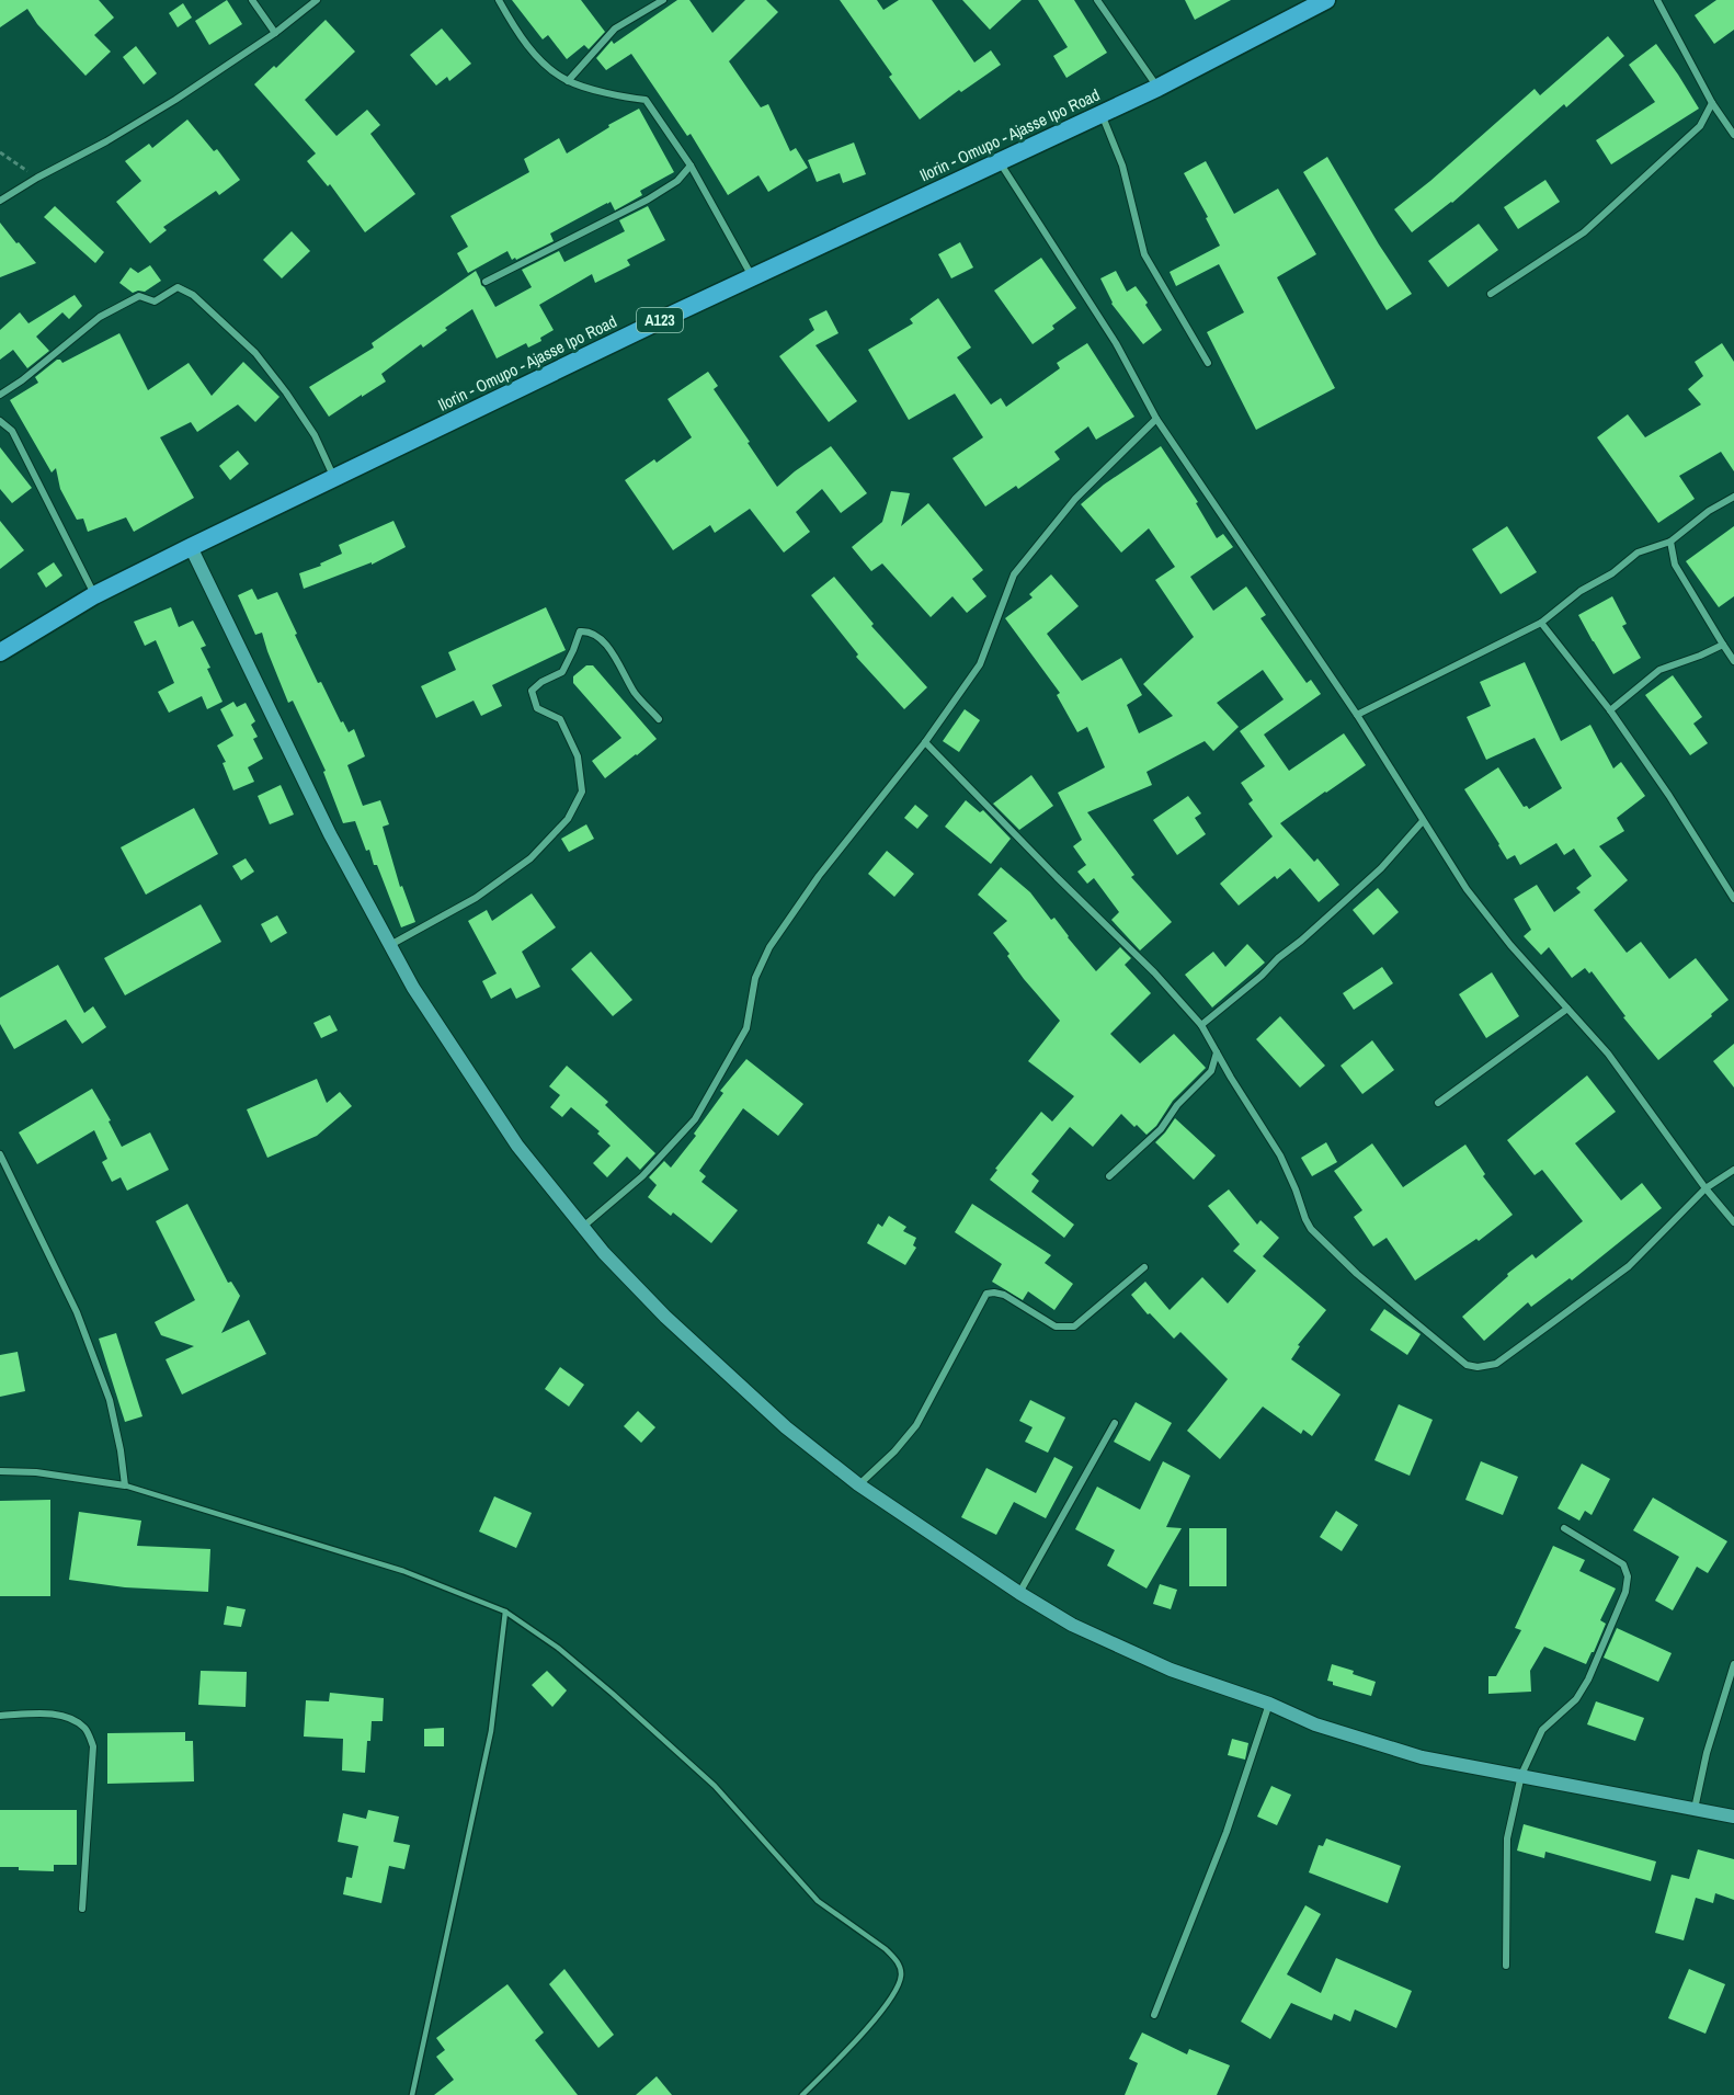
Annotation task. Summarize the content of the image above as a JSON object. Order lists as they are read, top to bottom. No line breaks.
{"streets":{"highway":["Ilorin - Omupo - Ajasse Ipo Road","A123"]}}
